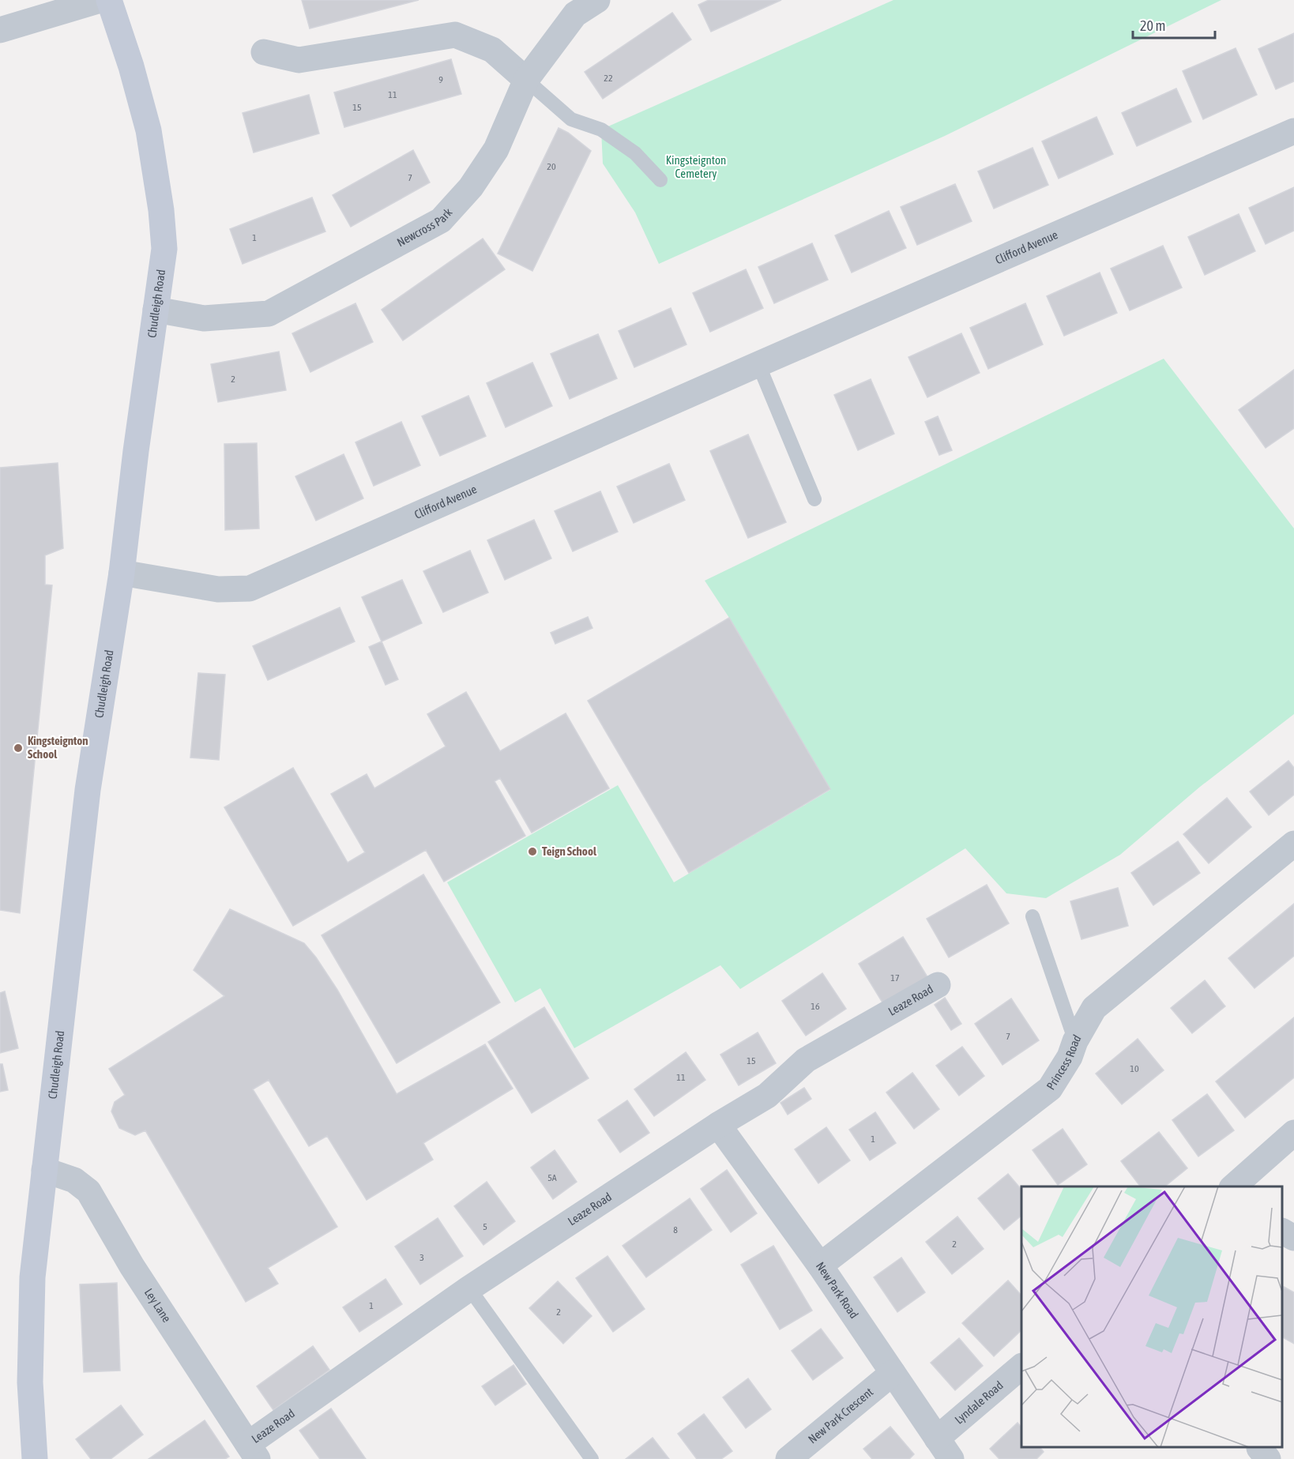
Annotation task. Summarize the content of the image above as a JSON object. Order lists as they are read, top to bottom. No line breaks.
{"streets":{"main road":["Chudleigh Road"],"street":["Newcross Park","Clifford Avenue","Leaze Road","Princess Road","New Park Road","Ley Lane","Lyndale Road","New Park Crescent"]},"crossings":[["Newcross Park","Chudleigh Road"],["Clifford Avenue","Chudleigh Road"],["Chudleigh Road","Ley Lane"],["Leaze Road","New Park Road"],["Leaze Road","Ley Lane"],["Princess Road","New Park Road"],["New Park Road","Lyndale Road"],["New Park Road","New Park Crescent"]],"parks":["Kingsteignton Cemetery"],"places":["Kingsteignton School","Teign School"],"house_numbers":["22","9","11","15","20","7","1","2","17","16","7","15","10","11","1","5A","5","8","2","3","1","2"],"scale_bar":"20 m"}
